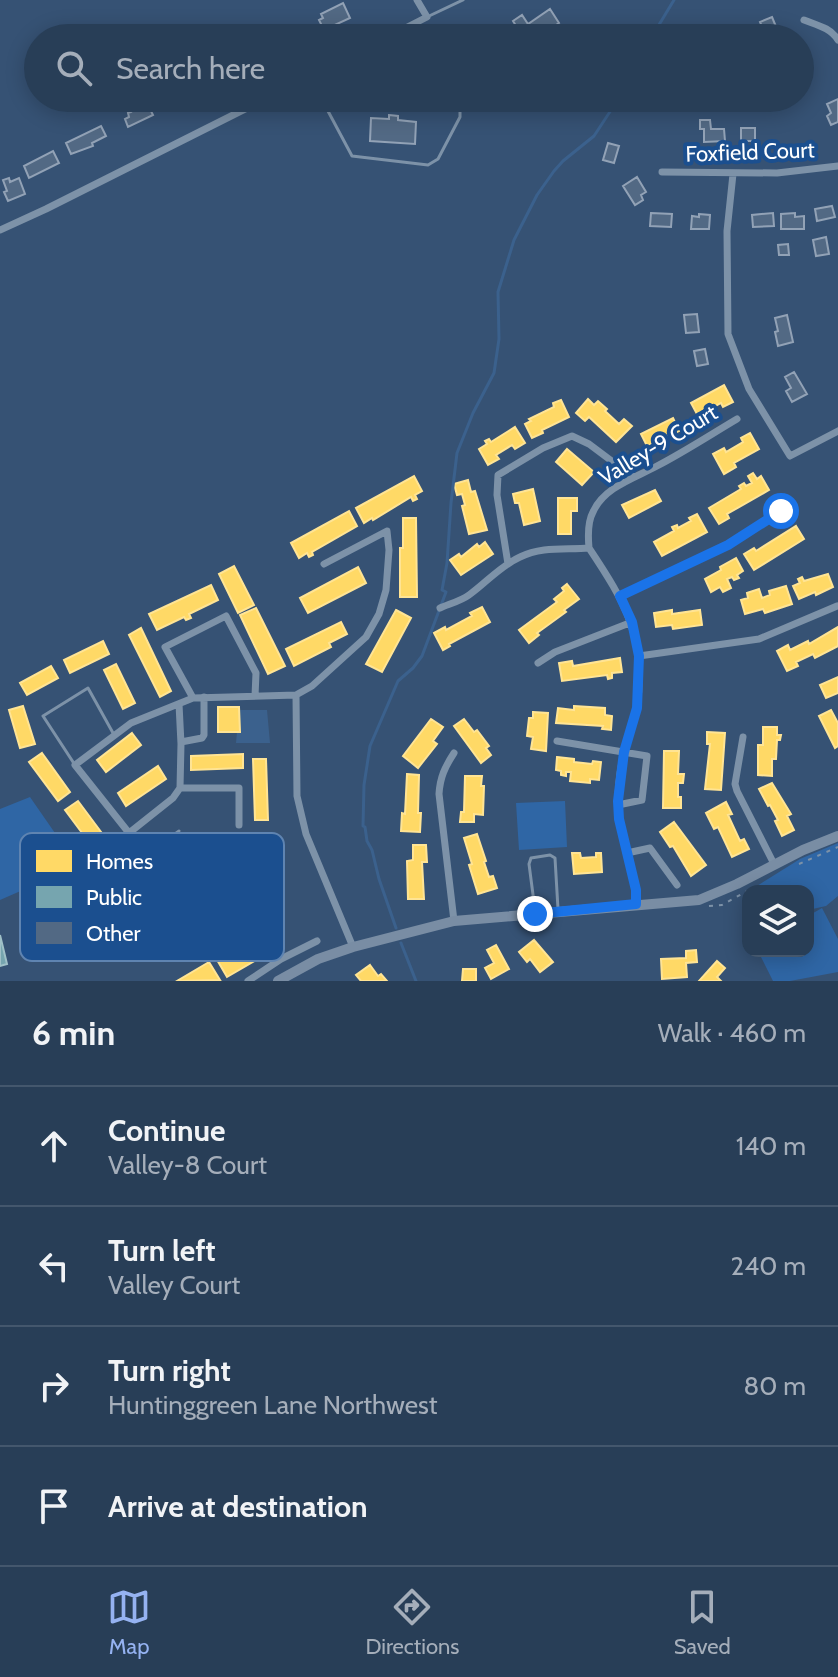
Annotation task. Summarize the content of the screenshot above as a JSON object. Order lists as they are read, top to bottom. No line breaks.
{"streets":{"street":["Foxfield Court","Valley-9 Court"]},"legend":["Homes","Public","Other"],"page":{"search":"Search here","heading":["6 min","Walk · 460 m"],"list":[["Continue","Valley-8 Court","140 m"],["Turn left","Valley Court","240 m"],["Turn right","Huntinggreen Lane Northwest","80 m"],"Arrive at destination"],"nav":["Map","Directions","Saved"]}}
